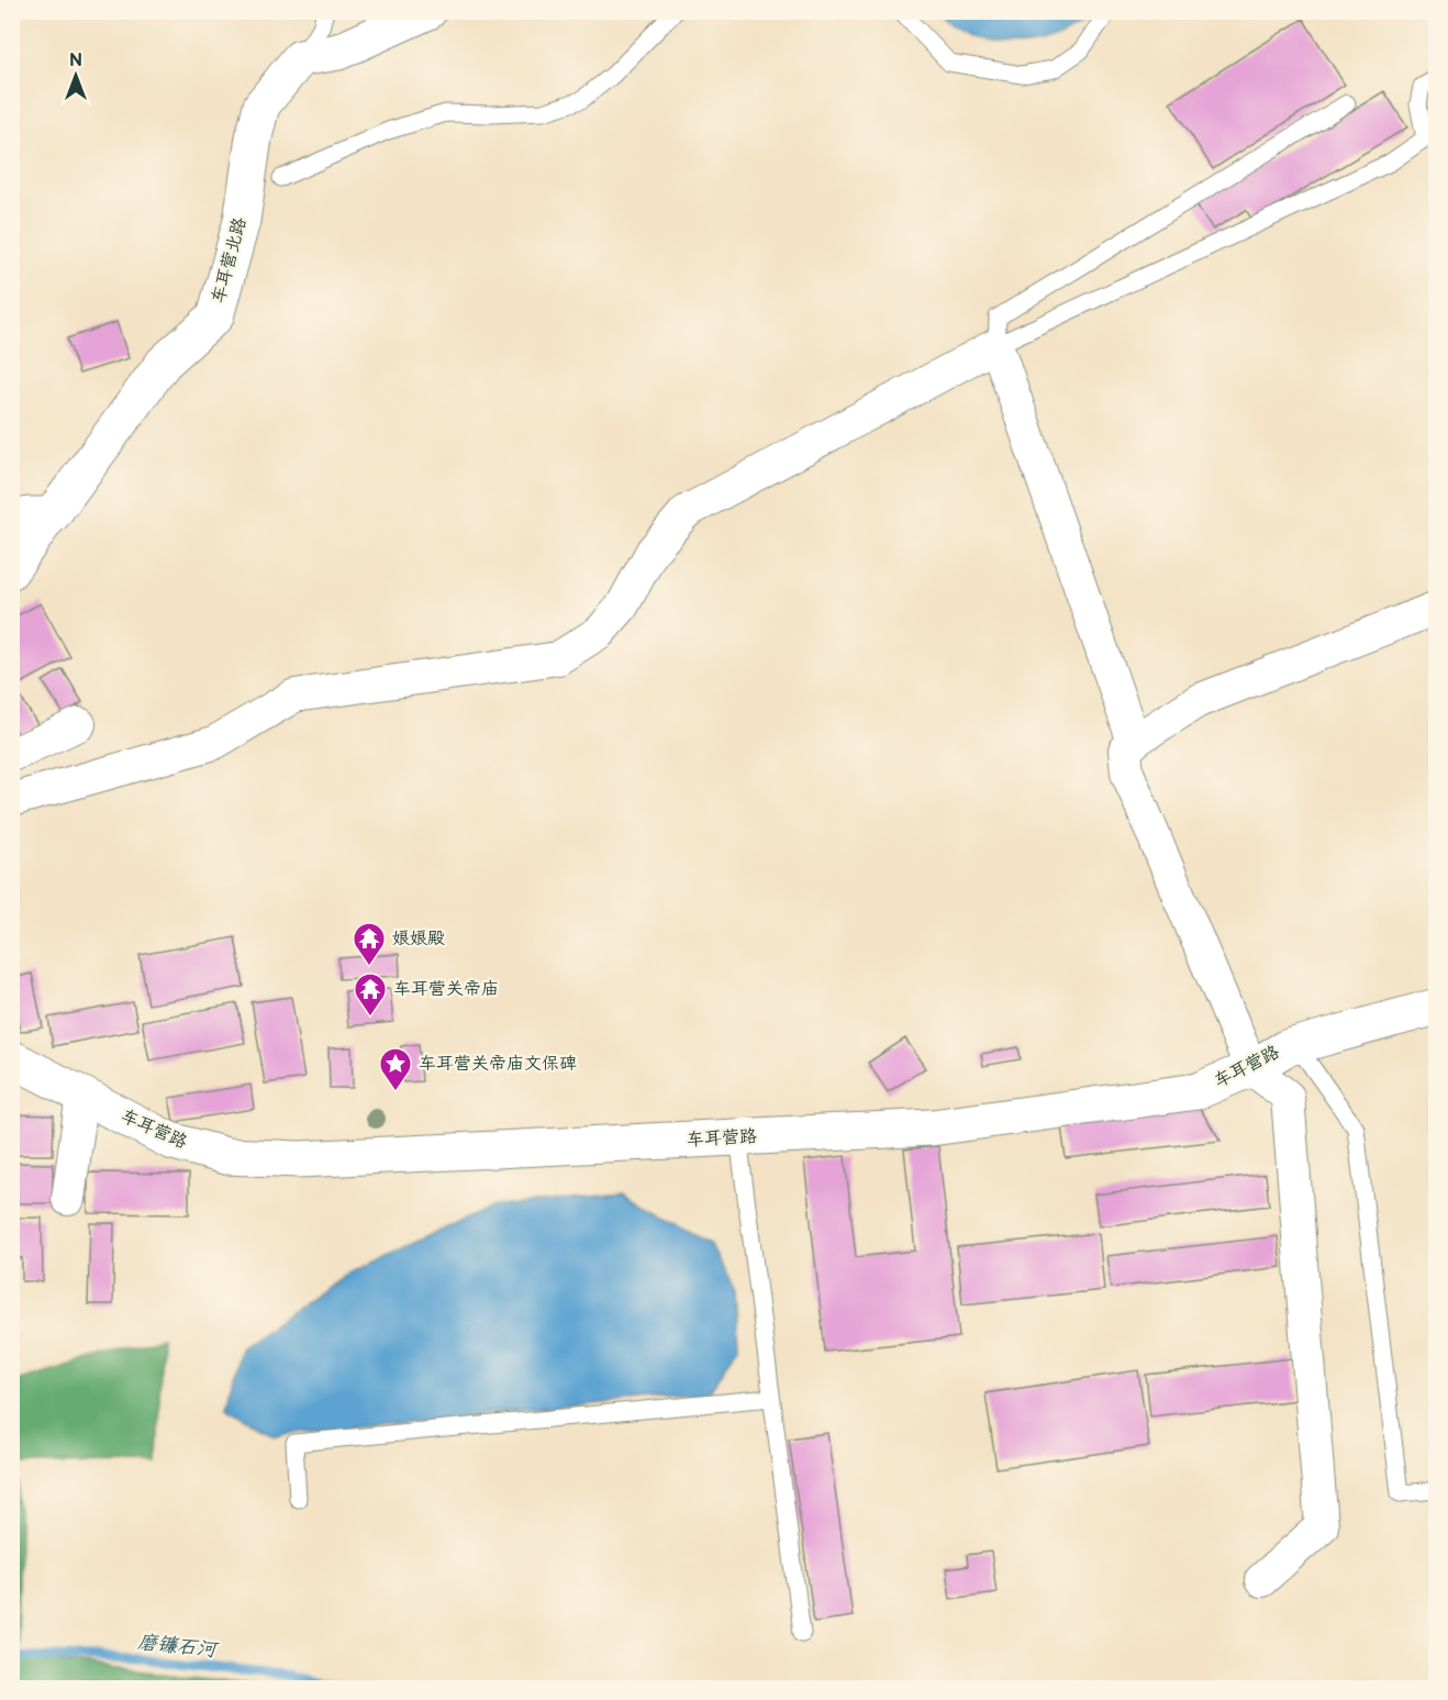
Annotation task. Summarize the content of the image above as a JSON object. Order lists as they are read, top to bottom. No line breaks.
{"streets":{"street":["车耳营北路","车耳营路"]},"water":["磨镰石河"],"places":{"temple":["娘娘殿","车耳营关帝庙"],"place":["车耳营关帝庙文保碑"]},"north":"top"}
